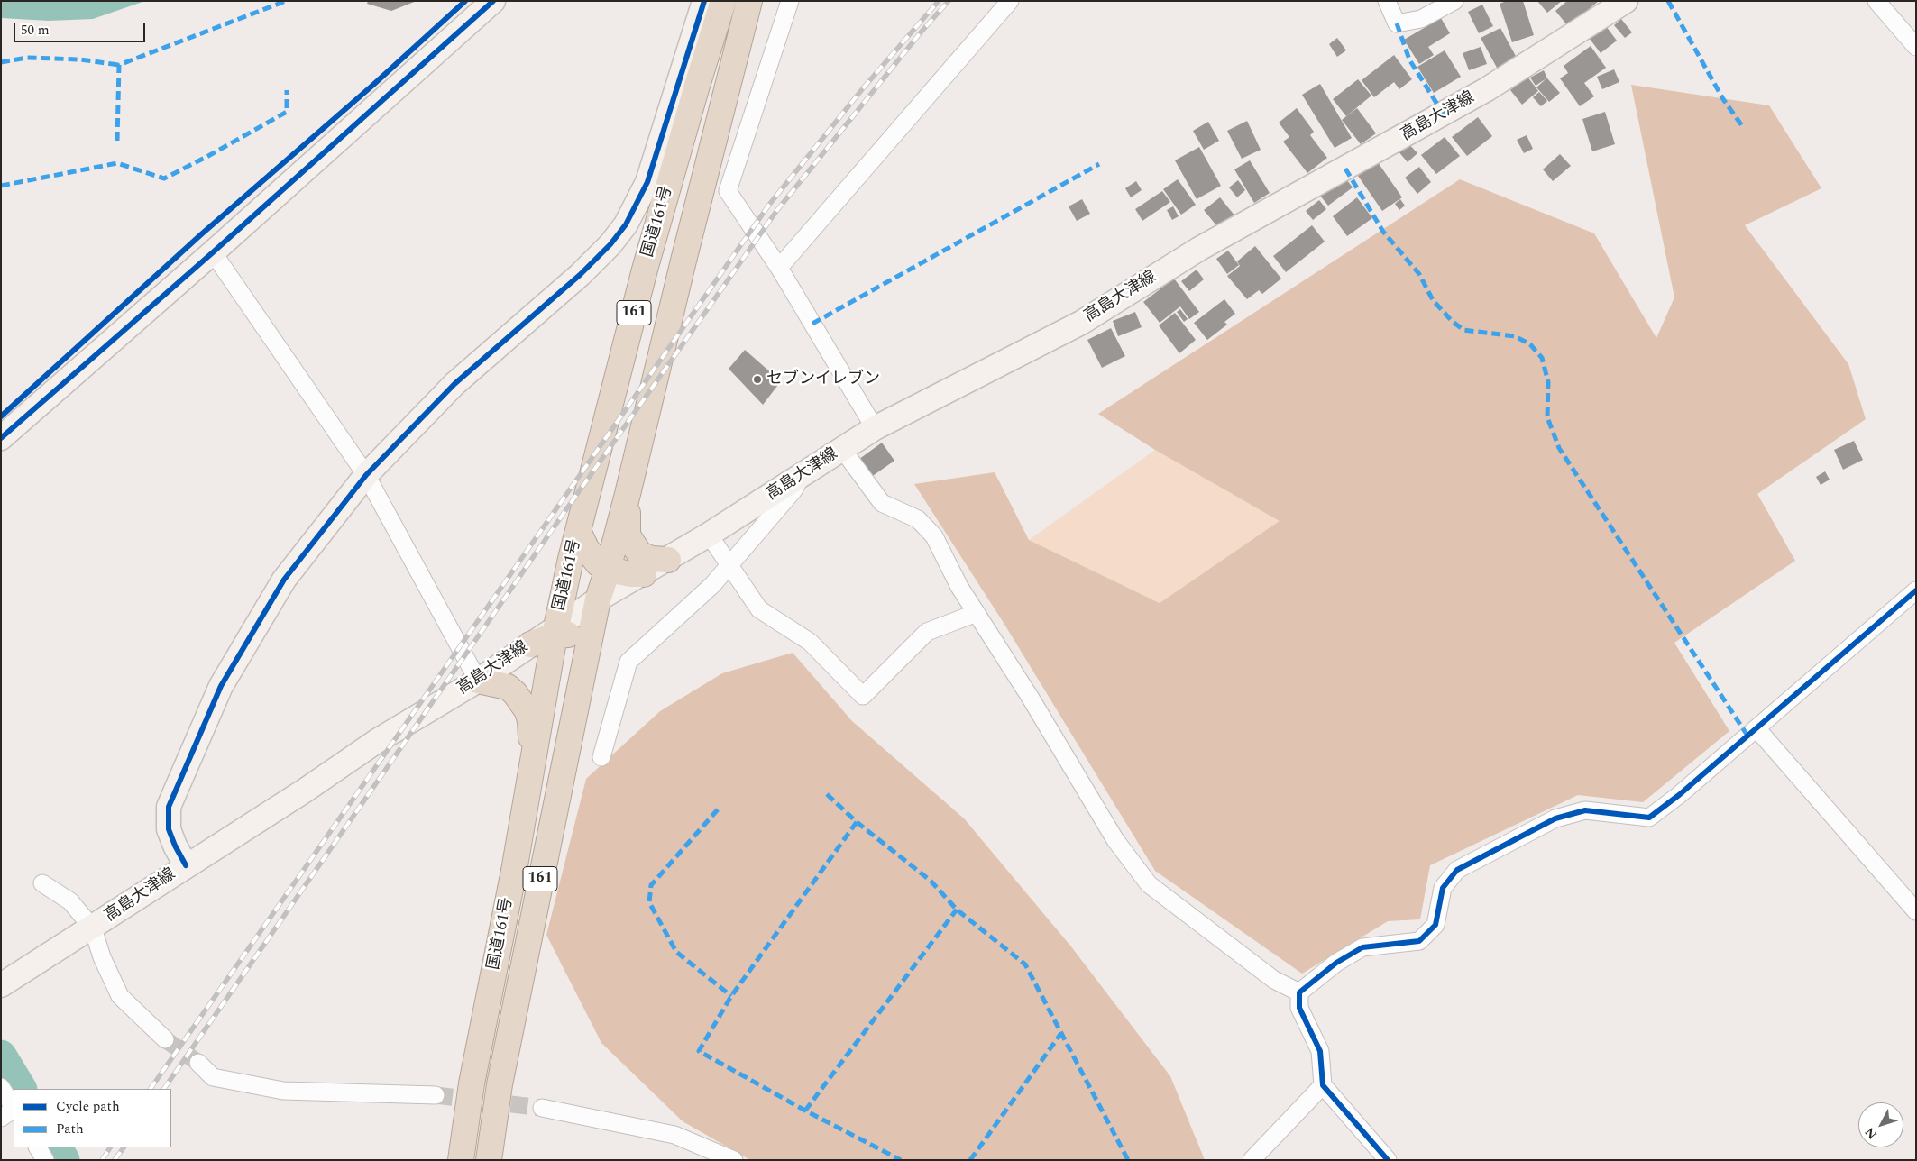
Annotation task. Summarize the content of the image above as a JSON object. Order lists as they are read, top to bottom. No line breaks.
{"streets":{"highway":["国道161号","161"],"main road":["高島大津線"]},"crossings":[["高島大津線","国道161号"]],"places":["セブンイレブン"],"legend":["Cycle path","Path"],"scale_bar":"50 m","north":"bottom left"}
